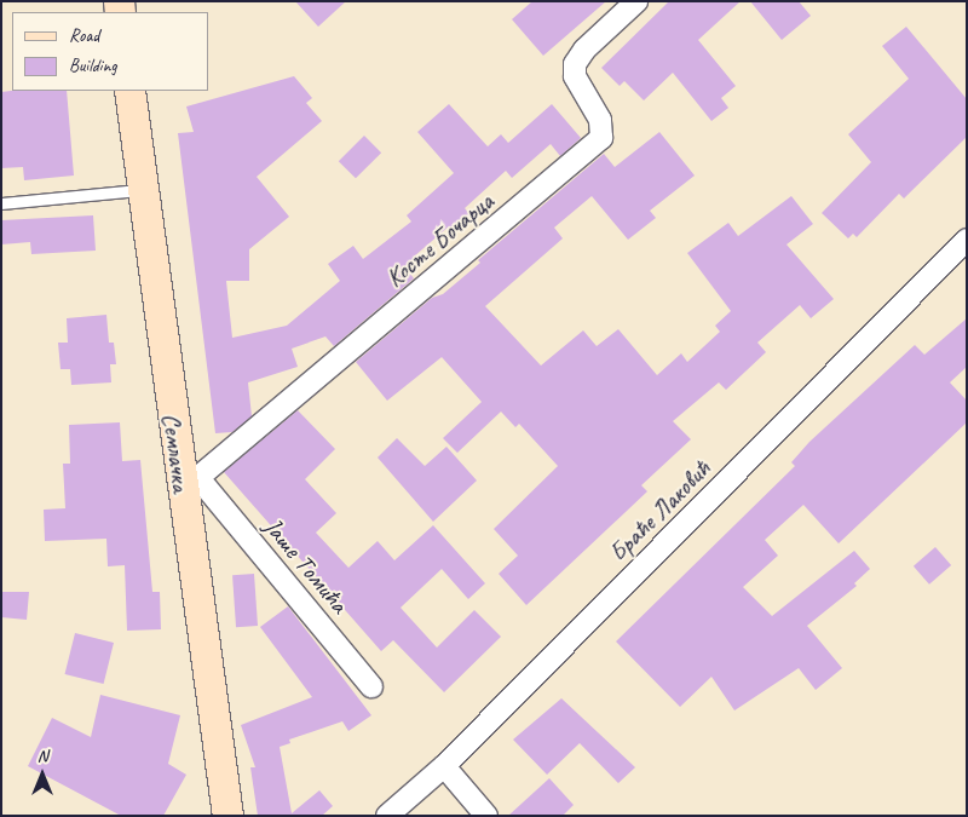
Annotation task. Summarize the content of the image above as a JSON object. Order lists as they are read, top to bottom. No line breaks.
{"streets":{"main road":["Семлачка"],"street":["Косте Бочарца","Браће Лаковић","Јаше Томића"]},"crossings":[["Косте Бочарца","Семлачка"],["Косте Бочарца","Јаше Томића"],["Семлачка","Јаше Томића"]],"legend":["Road","Building"],"north":"top"}
